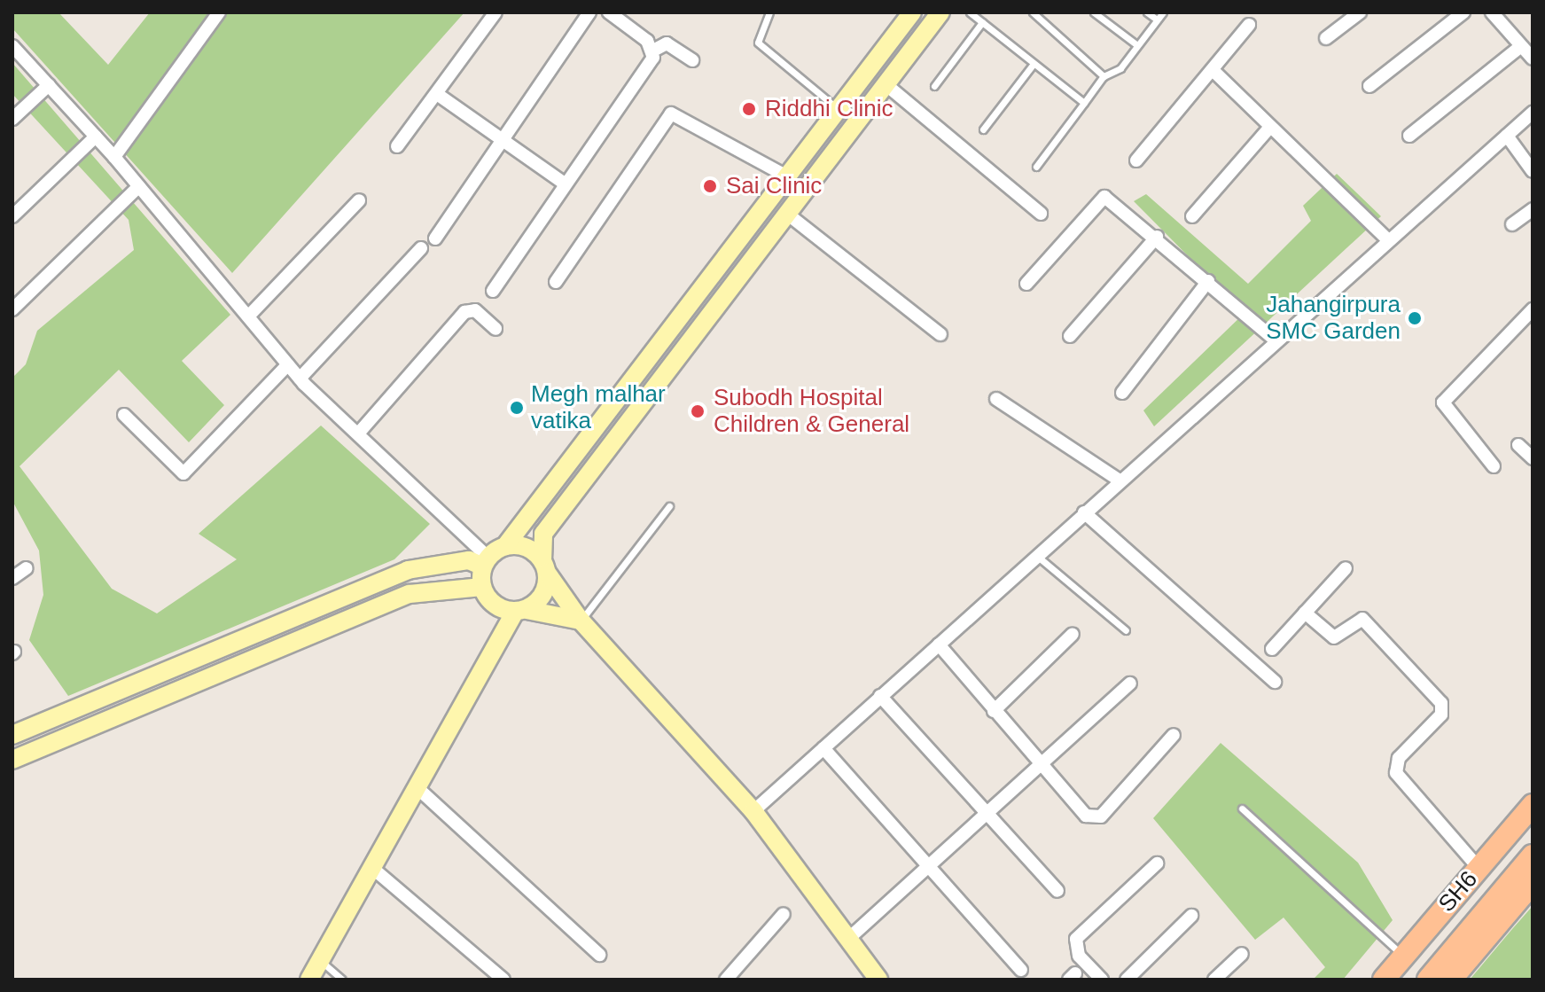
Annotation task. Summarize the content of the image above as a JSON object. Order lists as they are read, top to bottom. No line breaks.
{"streets":{"main road":["SH6"]},"places":["Riddhi Clinic","Sai Clinic","Jahangirpura SMC Garden","Megh malhar vatika","Subodh Hospital Children & General"]}
